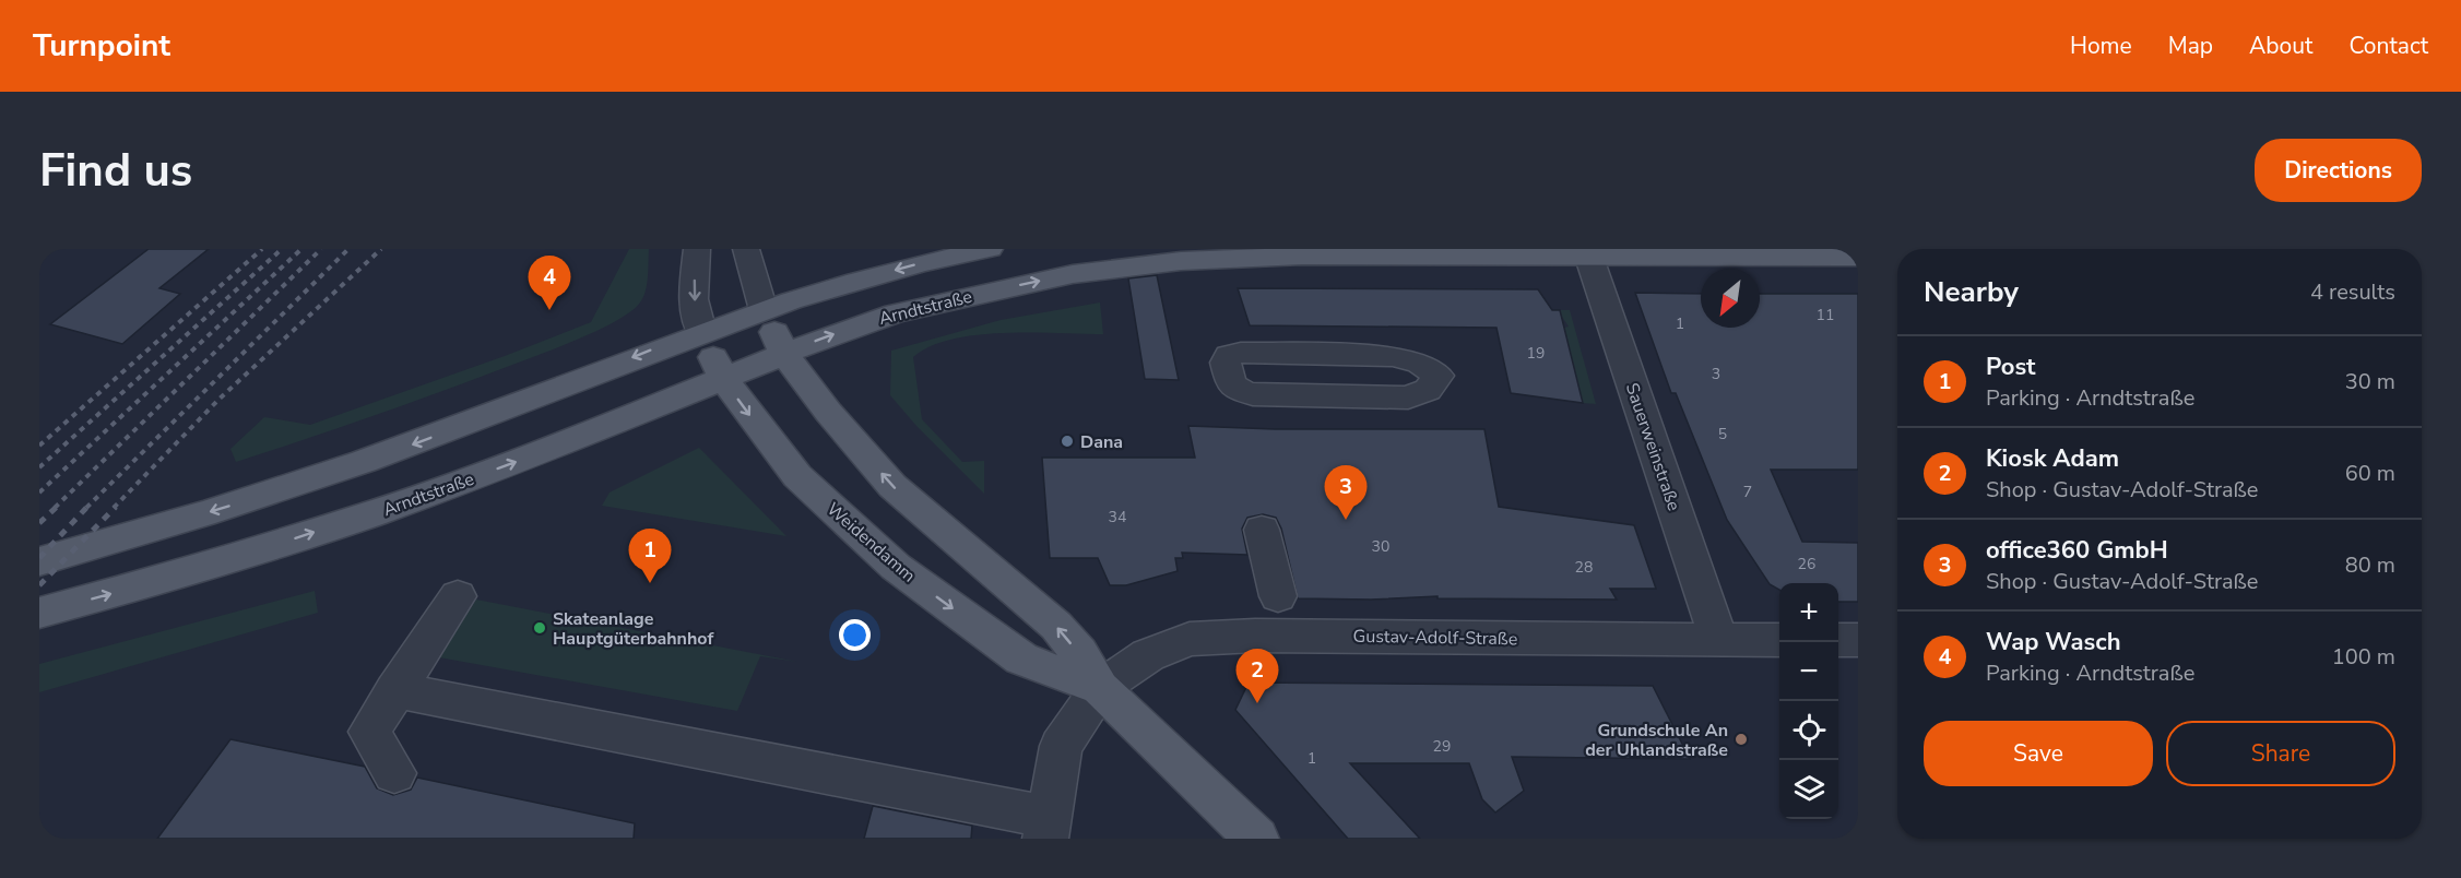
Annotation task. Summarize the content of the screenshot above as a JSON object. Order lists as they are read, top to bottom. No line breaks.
{"streets":{"main road":["Arndtstraße","Weidendamm"],"street":["Sauerweinstraße","Gustav-Adolf-Straße"]},"crossings":[["Arndtstraße","Sauerweinstraße"],["Arndtstraße","Weidendamm"],["Sauerweinstraße","Gustav-Adolf-Straße"],["Weidendamm","Gustav-Adolf-Straße"]],"places":["Dana","Skateanlage Hauptgüterbahnhof","Grundschule An der Uhlandstraße"],"house_numbers":["11","1","19","3","5","7","34","30","26","28","29","1"],"north":"bottom left","page":{"header":"Turnpoint","nav":["Home","Map","About","Contact"],"buttons":["Directions",["Save","Share"]],"title":"Find us","heading":["Nearby","4 results"],"pins":["4","3","1","2"],"list":[{"mark":"1","name":"Post","note":"Parking · Arndtstraße","value":"30 m"},{"mark":"2","name":"Kiosk Adam","note":"Shop · Gustav-Adolf-Straße","value":"60 m"},{"mark":"3","name":"office360 GmbH","note":"Shop · Gustav-Adolf-Straße","value":"80 m"},{"mark":"4","name":"Wap Wasch","note":"Parking · Arndtstraße","value":"100 m"}],"map_buttons":["+","−"]}}
